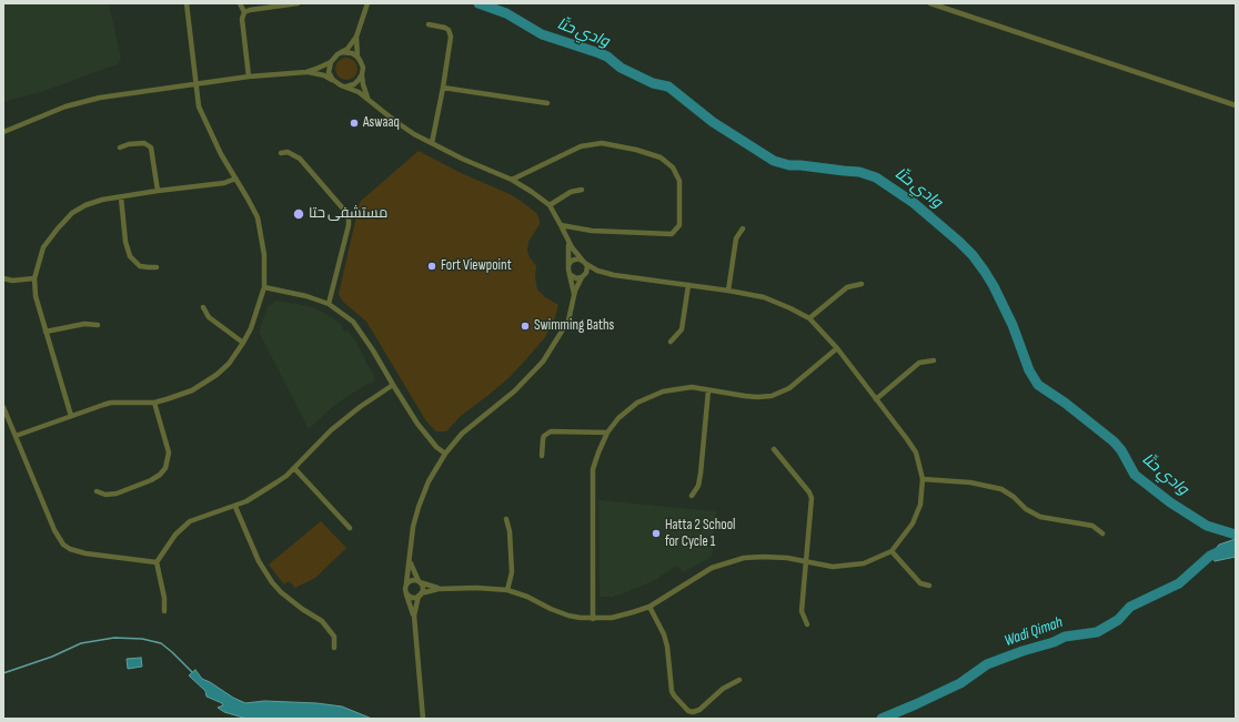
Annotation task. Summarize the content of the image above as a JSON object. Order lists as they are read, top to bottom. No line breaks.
{"water":["وادي حتّا","Wadi Qimah"],"places":["Aswaaq","مستشفى حتا","Fort Viewpoint","Swimming Baths","Hatta 2 School for Cycle 1"]}
